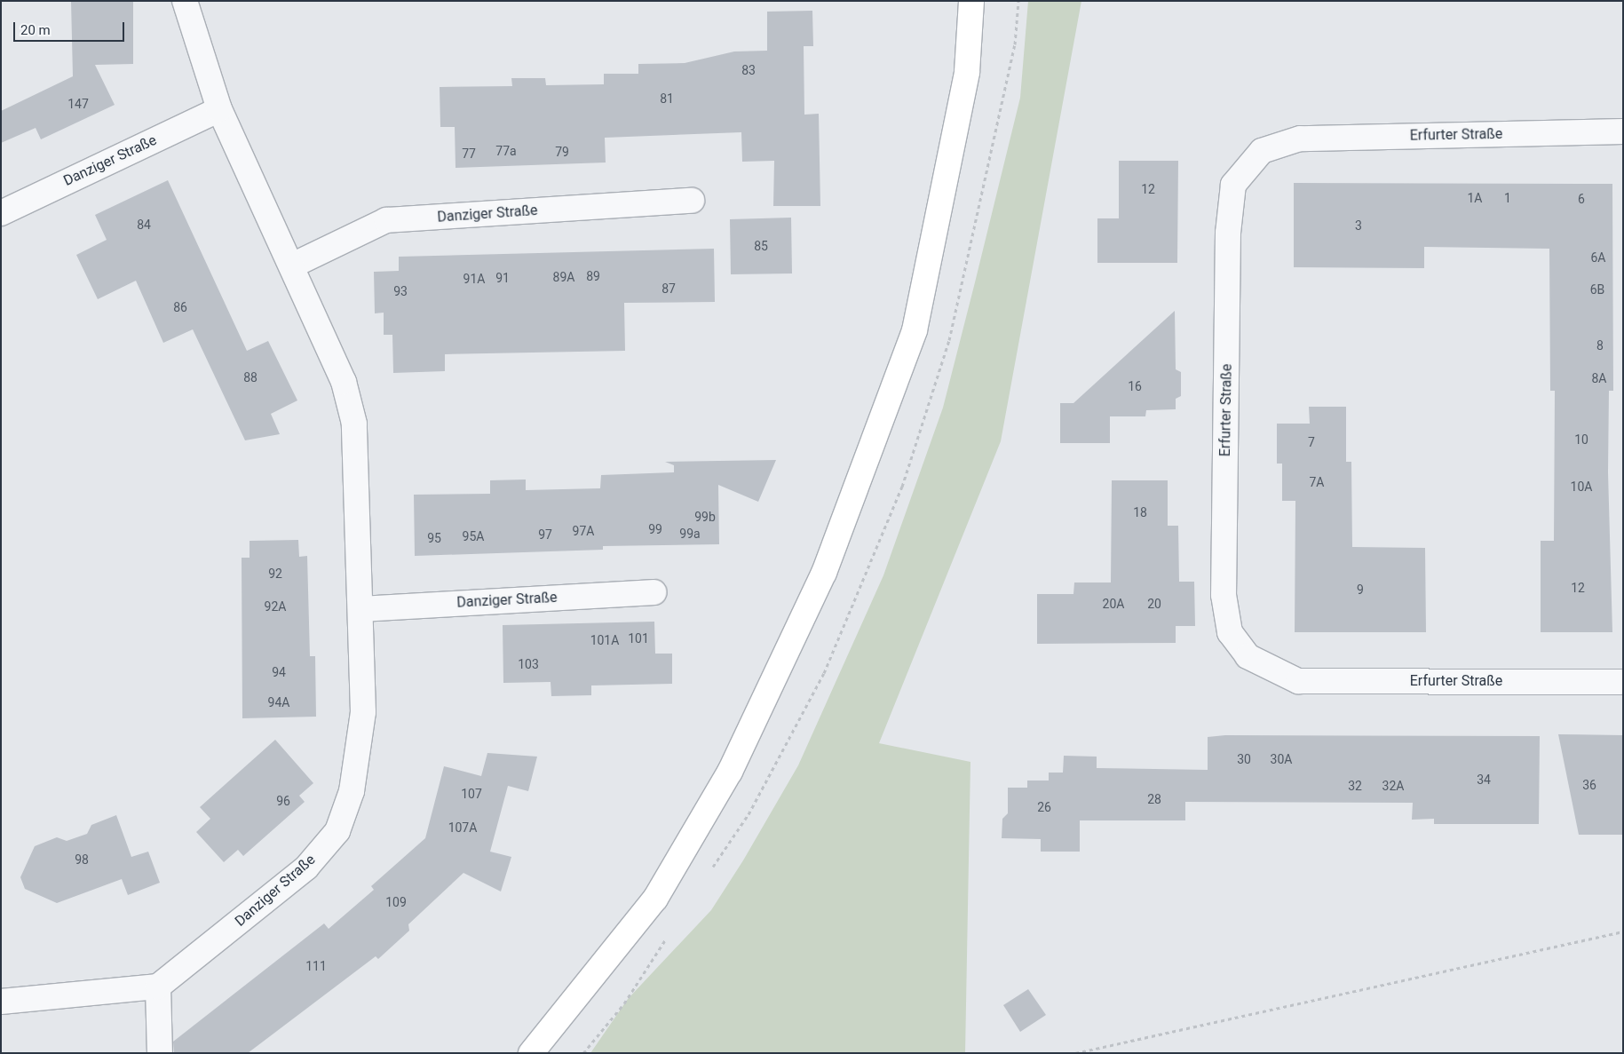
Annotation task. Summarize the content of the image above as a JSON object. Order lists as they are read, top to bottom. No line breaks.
{"streets":{"street":["Erfurter Straße","Danziger Straße"]},"house_numbers":["83","81","147","77a","79","77","12","1A","1","6","84","3","85","6A","89","89A","91","91A","87","6B","93","86","8","88","8A","16","10","7","7A","10A","18","99b","99","97A","99a","97","95A","95","92","12","9","20A","20","92A","101","101A","103","94","94A","30","30A","34","36","32","32A","107","28","96","26","107A","98","109","111"],"scale_bar":"20 m"}
